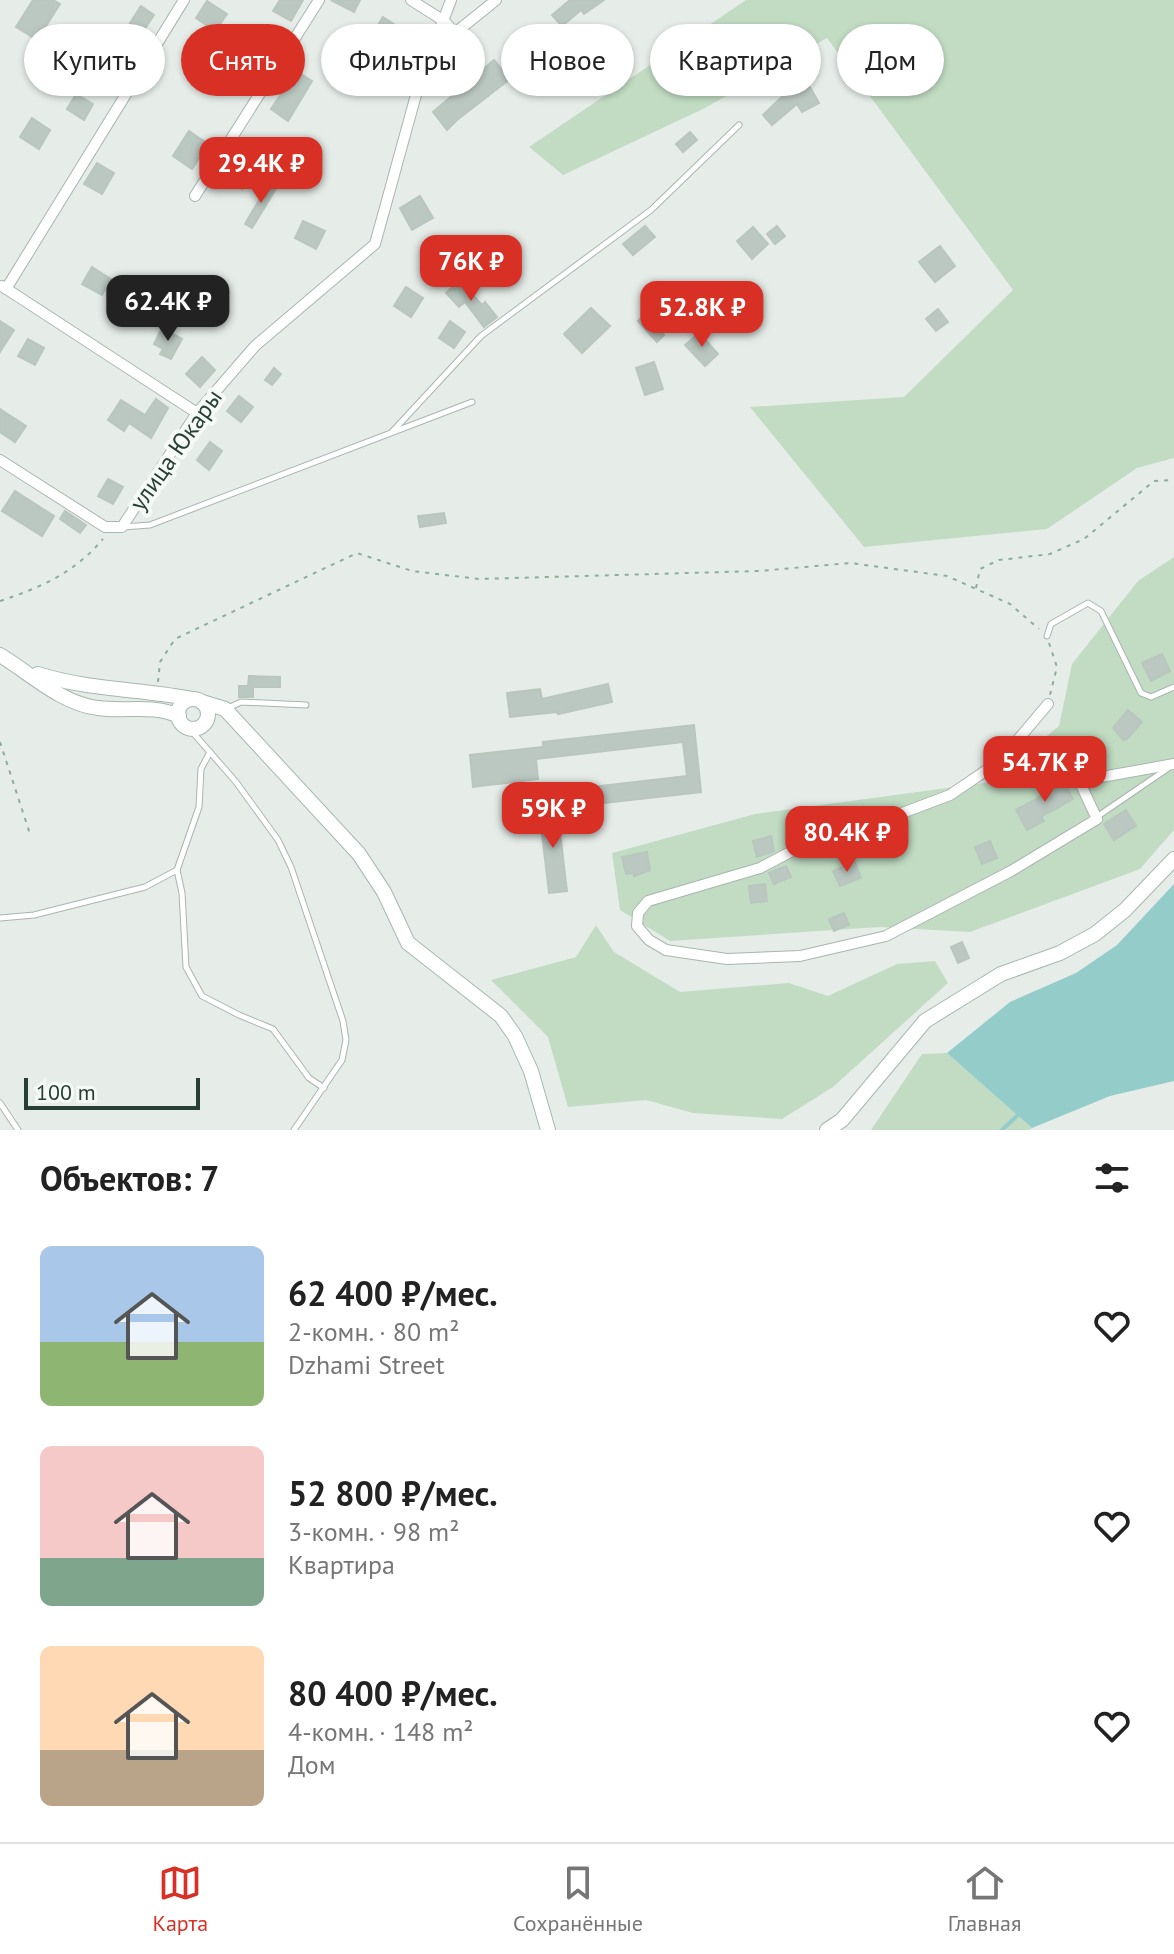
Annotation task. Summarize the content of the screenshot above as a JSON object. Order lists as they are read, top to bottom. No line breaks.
{"streets":{"street":["улица Юкары"]},"scale_bar":"100 m","page":{"chip":["Купить","Снять","Фильтры","Новое","Квартира","Дом"],"price":["29.4K ₽","76K ₽","62.4K ₽","52.8K ₽","54.7K ₽","59K ₽","80.4K ₽"],"scale":"100 m","heading":"Объектов: 7","list":[{"name":"62 400 ₽/мес.","note":"2-комн. · 80 m² · Dzhami Street"},{"name":"52 800 ₽/мес.","note":"3-комн. · 98 m² · Квартира"},{"name":"80 400 ₽/мес.","note":"4-комн. · 148 m² · Дом"}],"tabs":["Карта","Сохранённые","Главная"]}}
